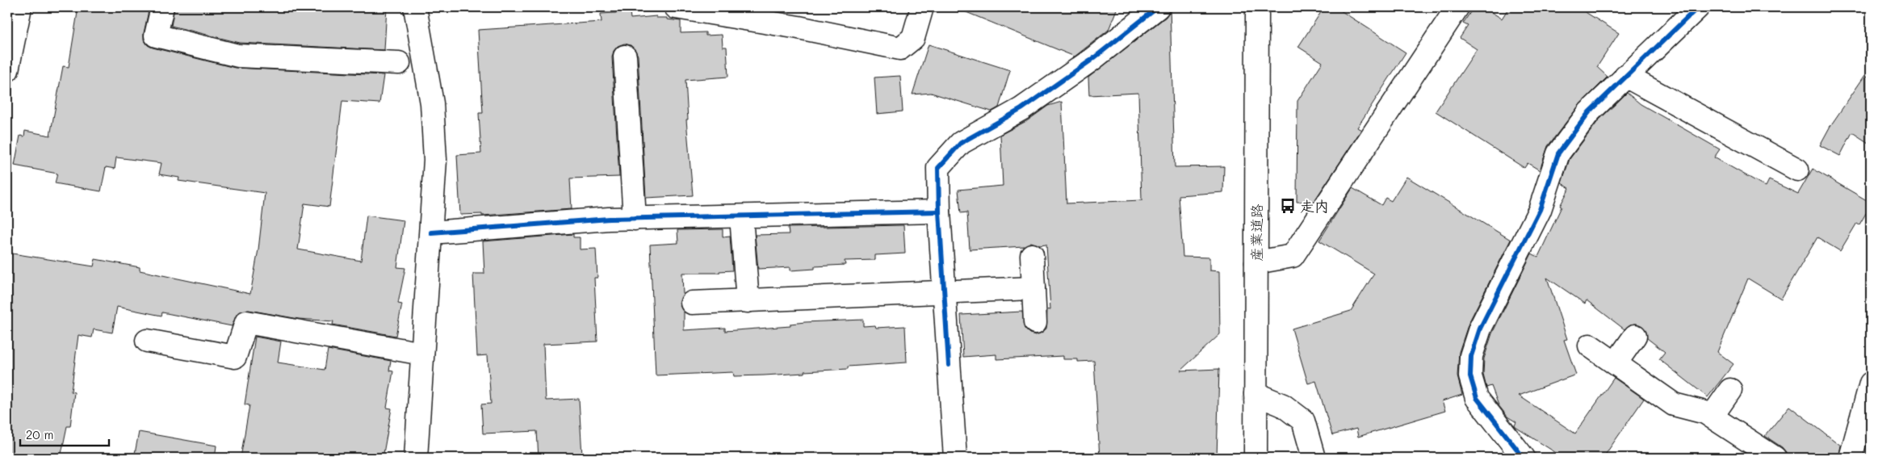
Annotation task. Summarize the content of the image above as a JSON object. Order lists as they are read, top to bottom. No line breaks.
{"streets":{"street":["産業道路"]},"places":{"bus stop":["走内"]},"scale_bar":"20 m"}
